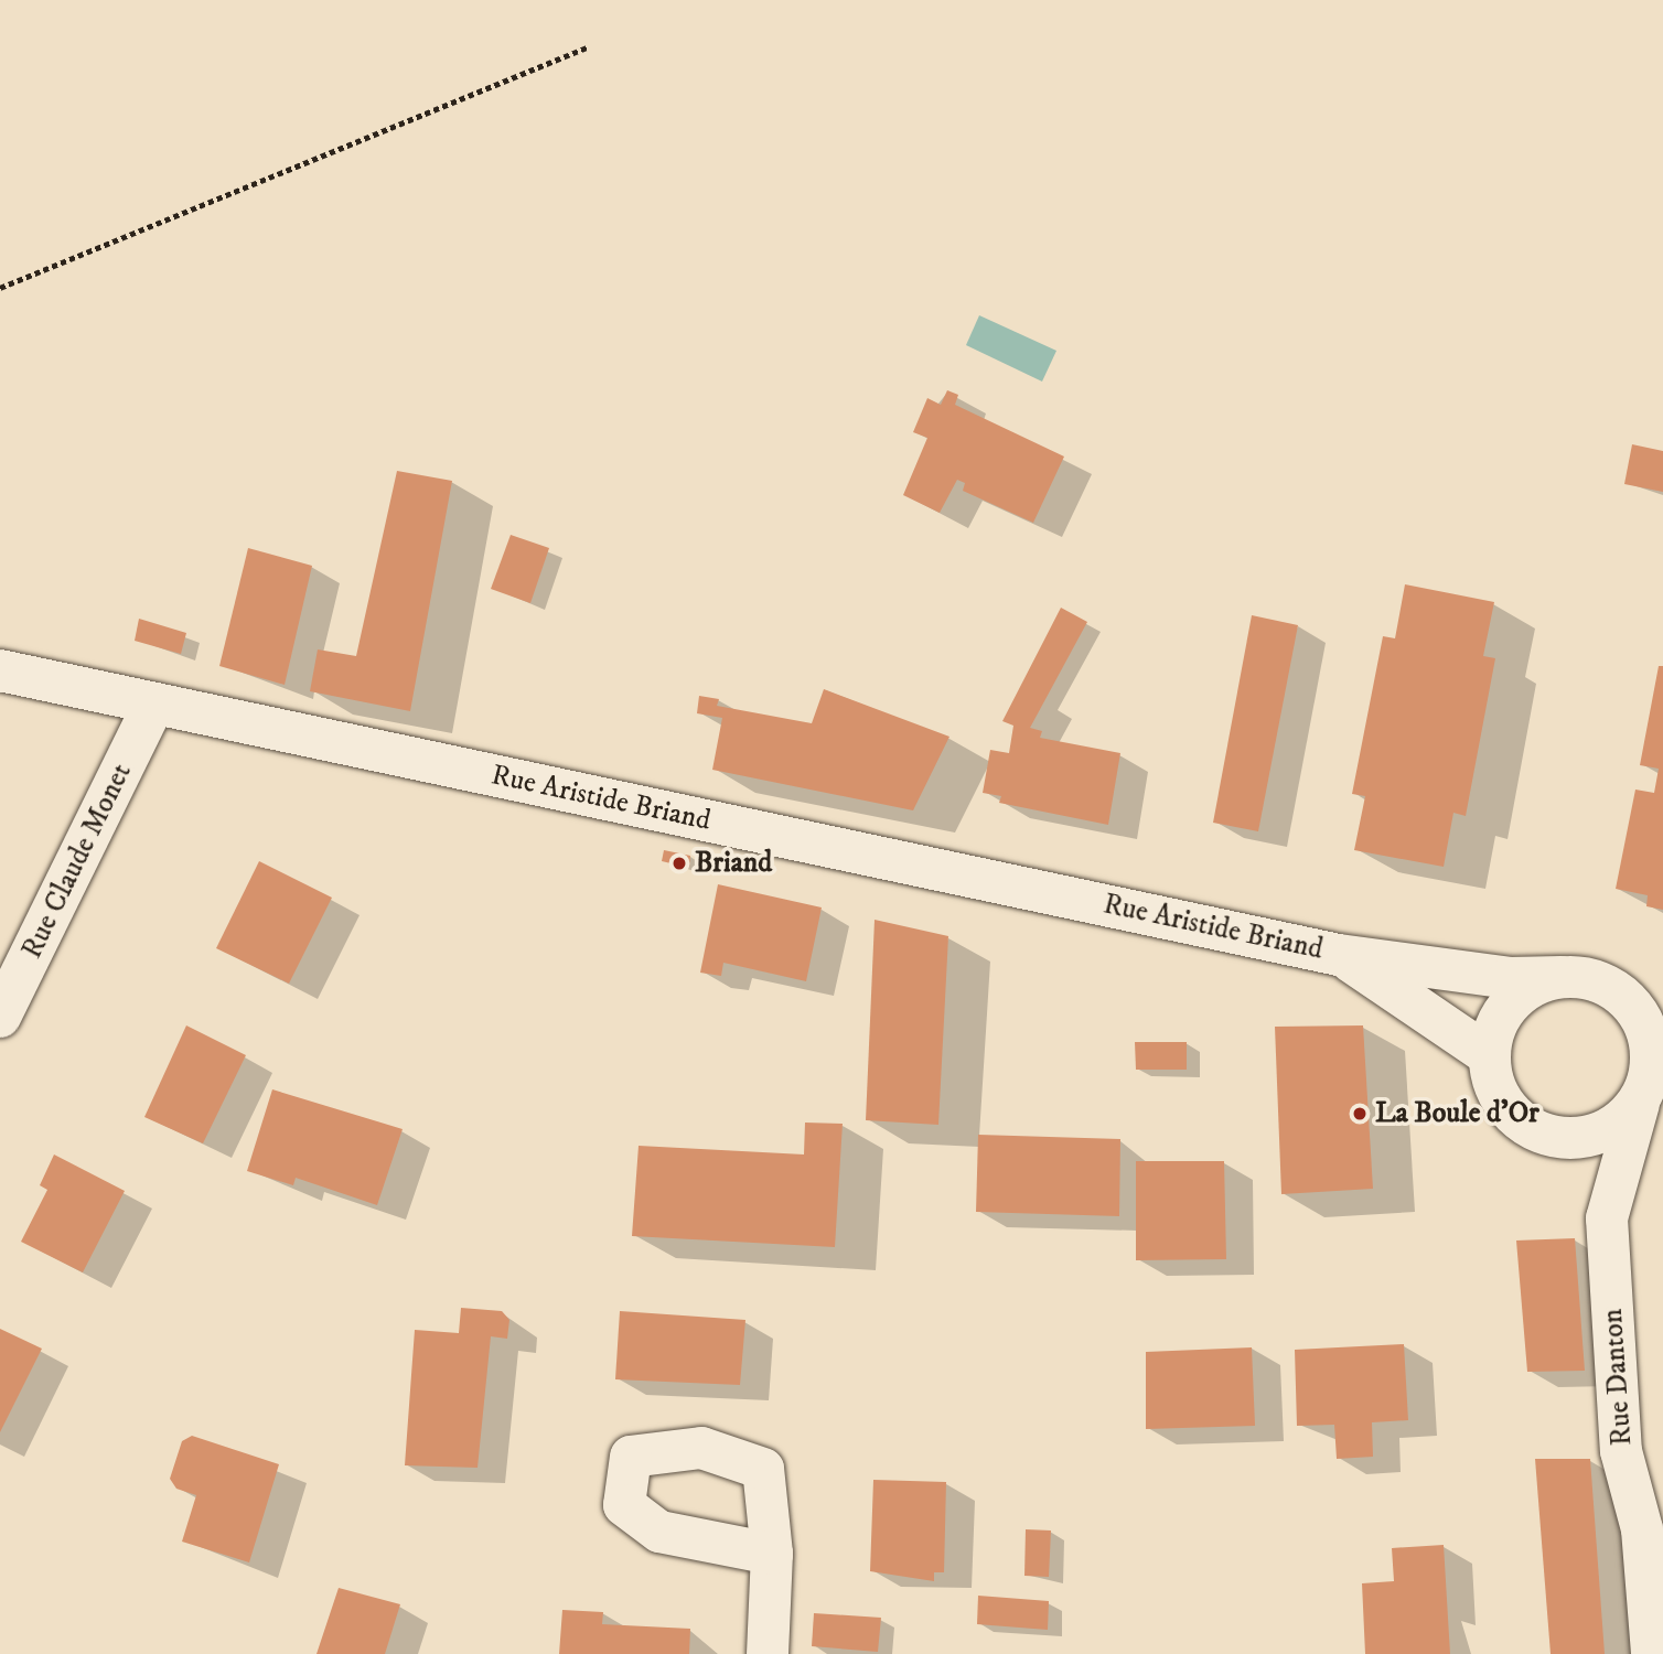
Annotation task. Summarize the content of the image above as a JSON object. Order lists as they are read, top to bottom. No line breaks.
{"streets":{"street":["Rue Aristide Briand","Rue Claude Monet","Rue Danton"]},"crossings":[["Rue Aristide Briand","Rue Claude Monet"],["Rue Aristide Briand","Rue Danton"]],"places":["Briand","La Boule d'Or"]}
